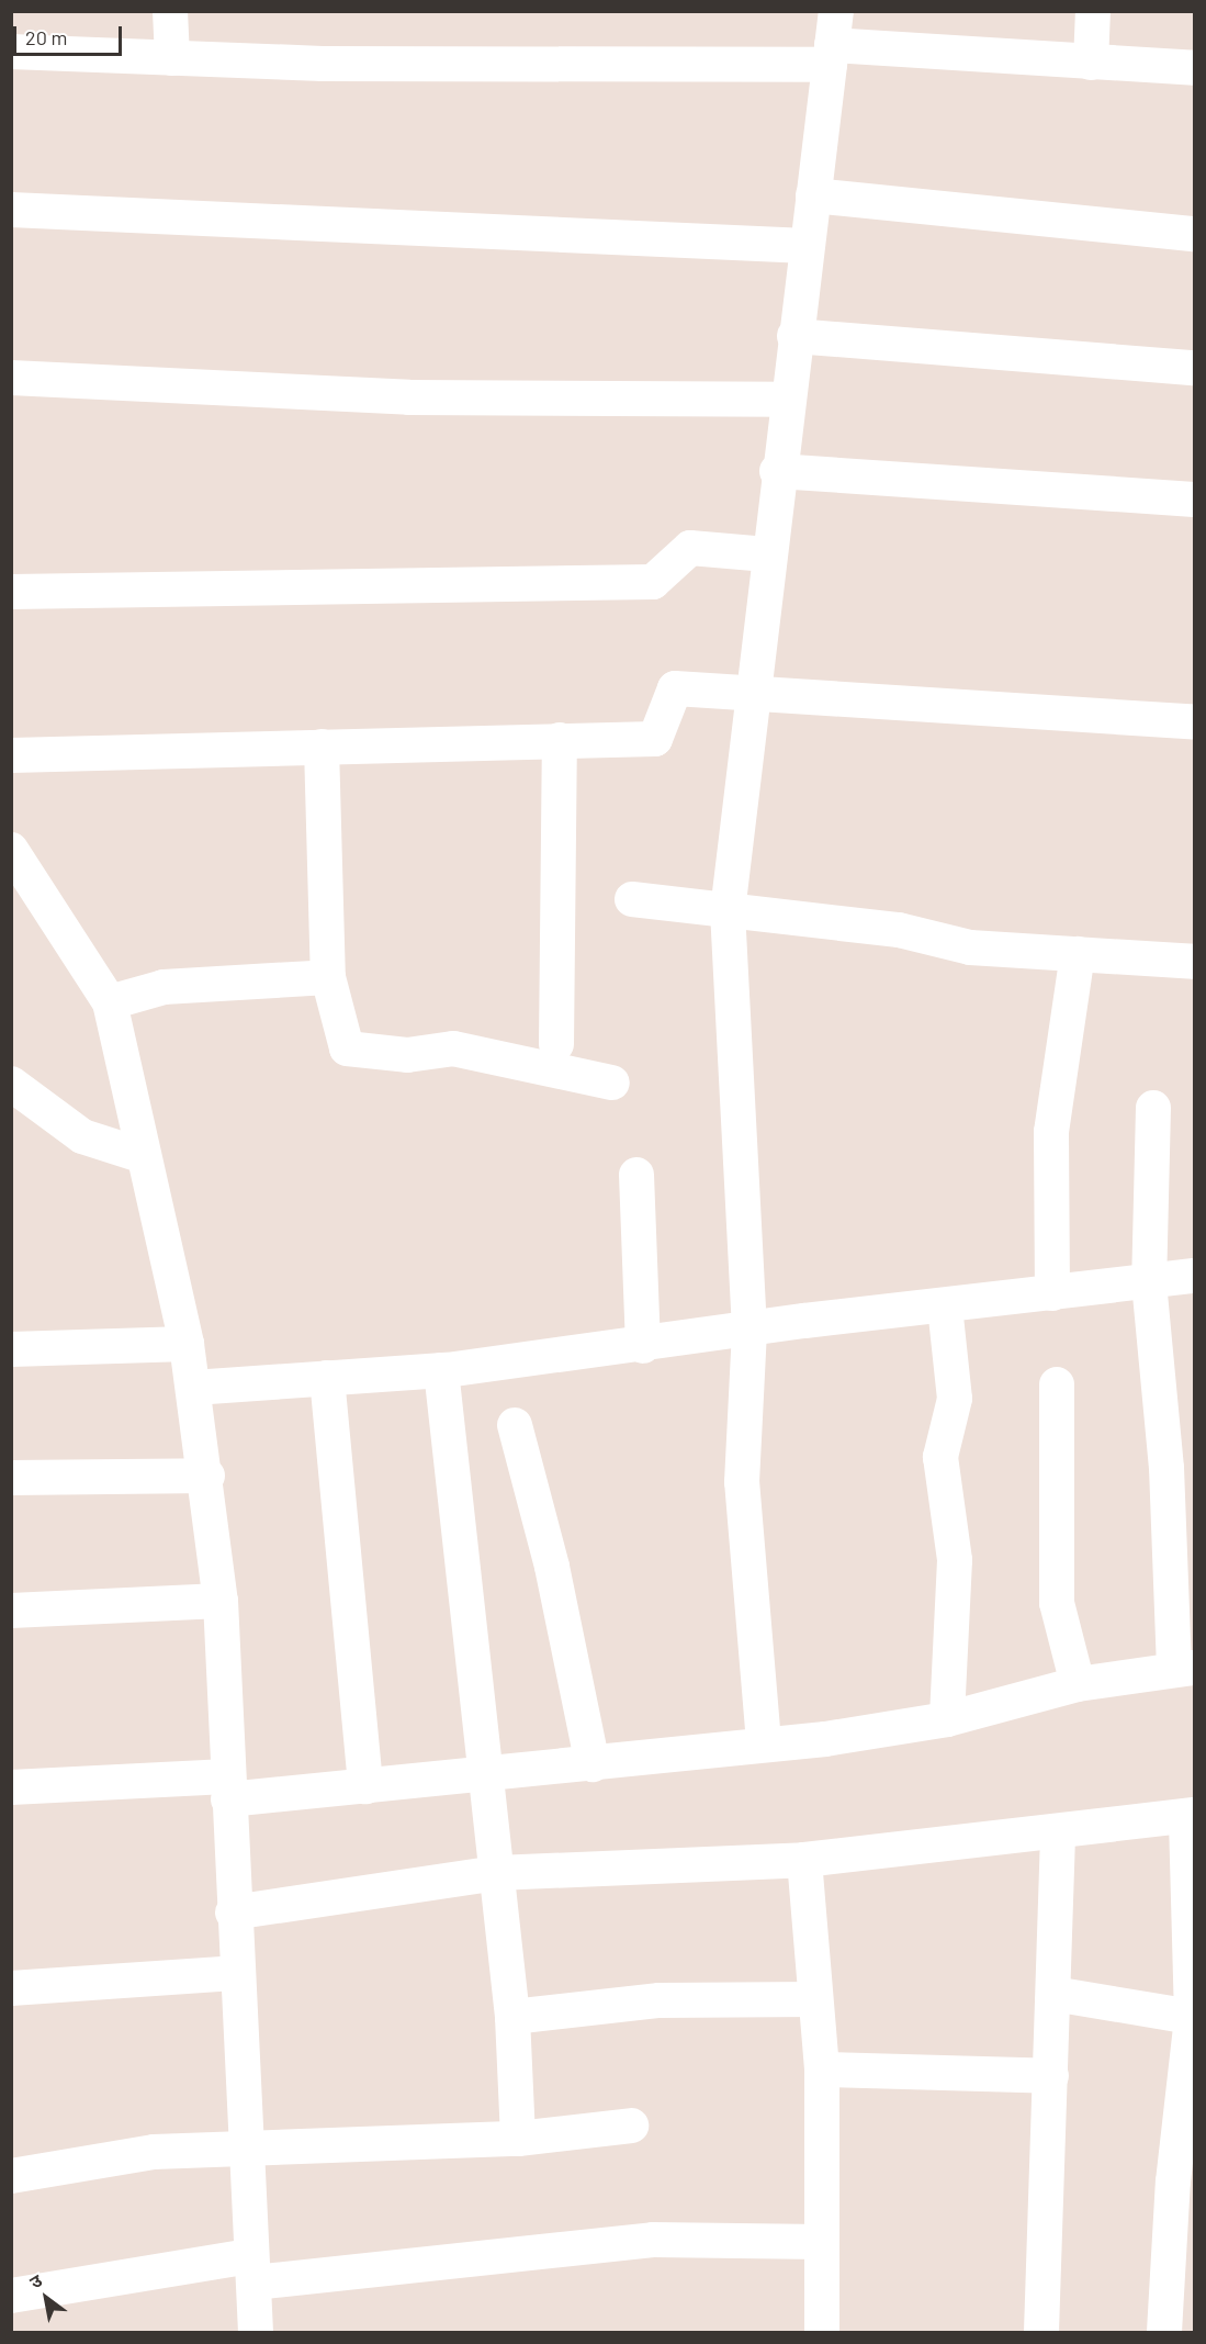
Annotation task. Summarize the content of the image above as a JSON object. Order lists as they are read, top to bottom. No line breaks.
{"scale_bar":"20 m","north":"top left"}
